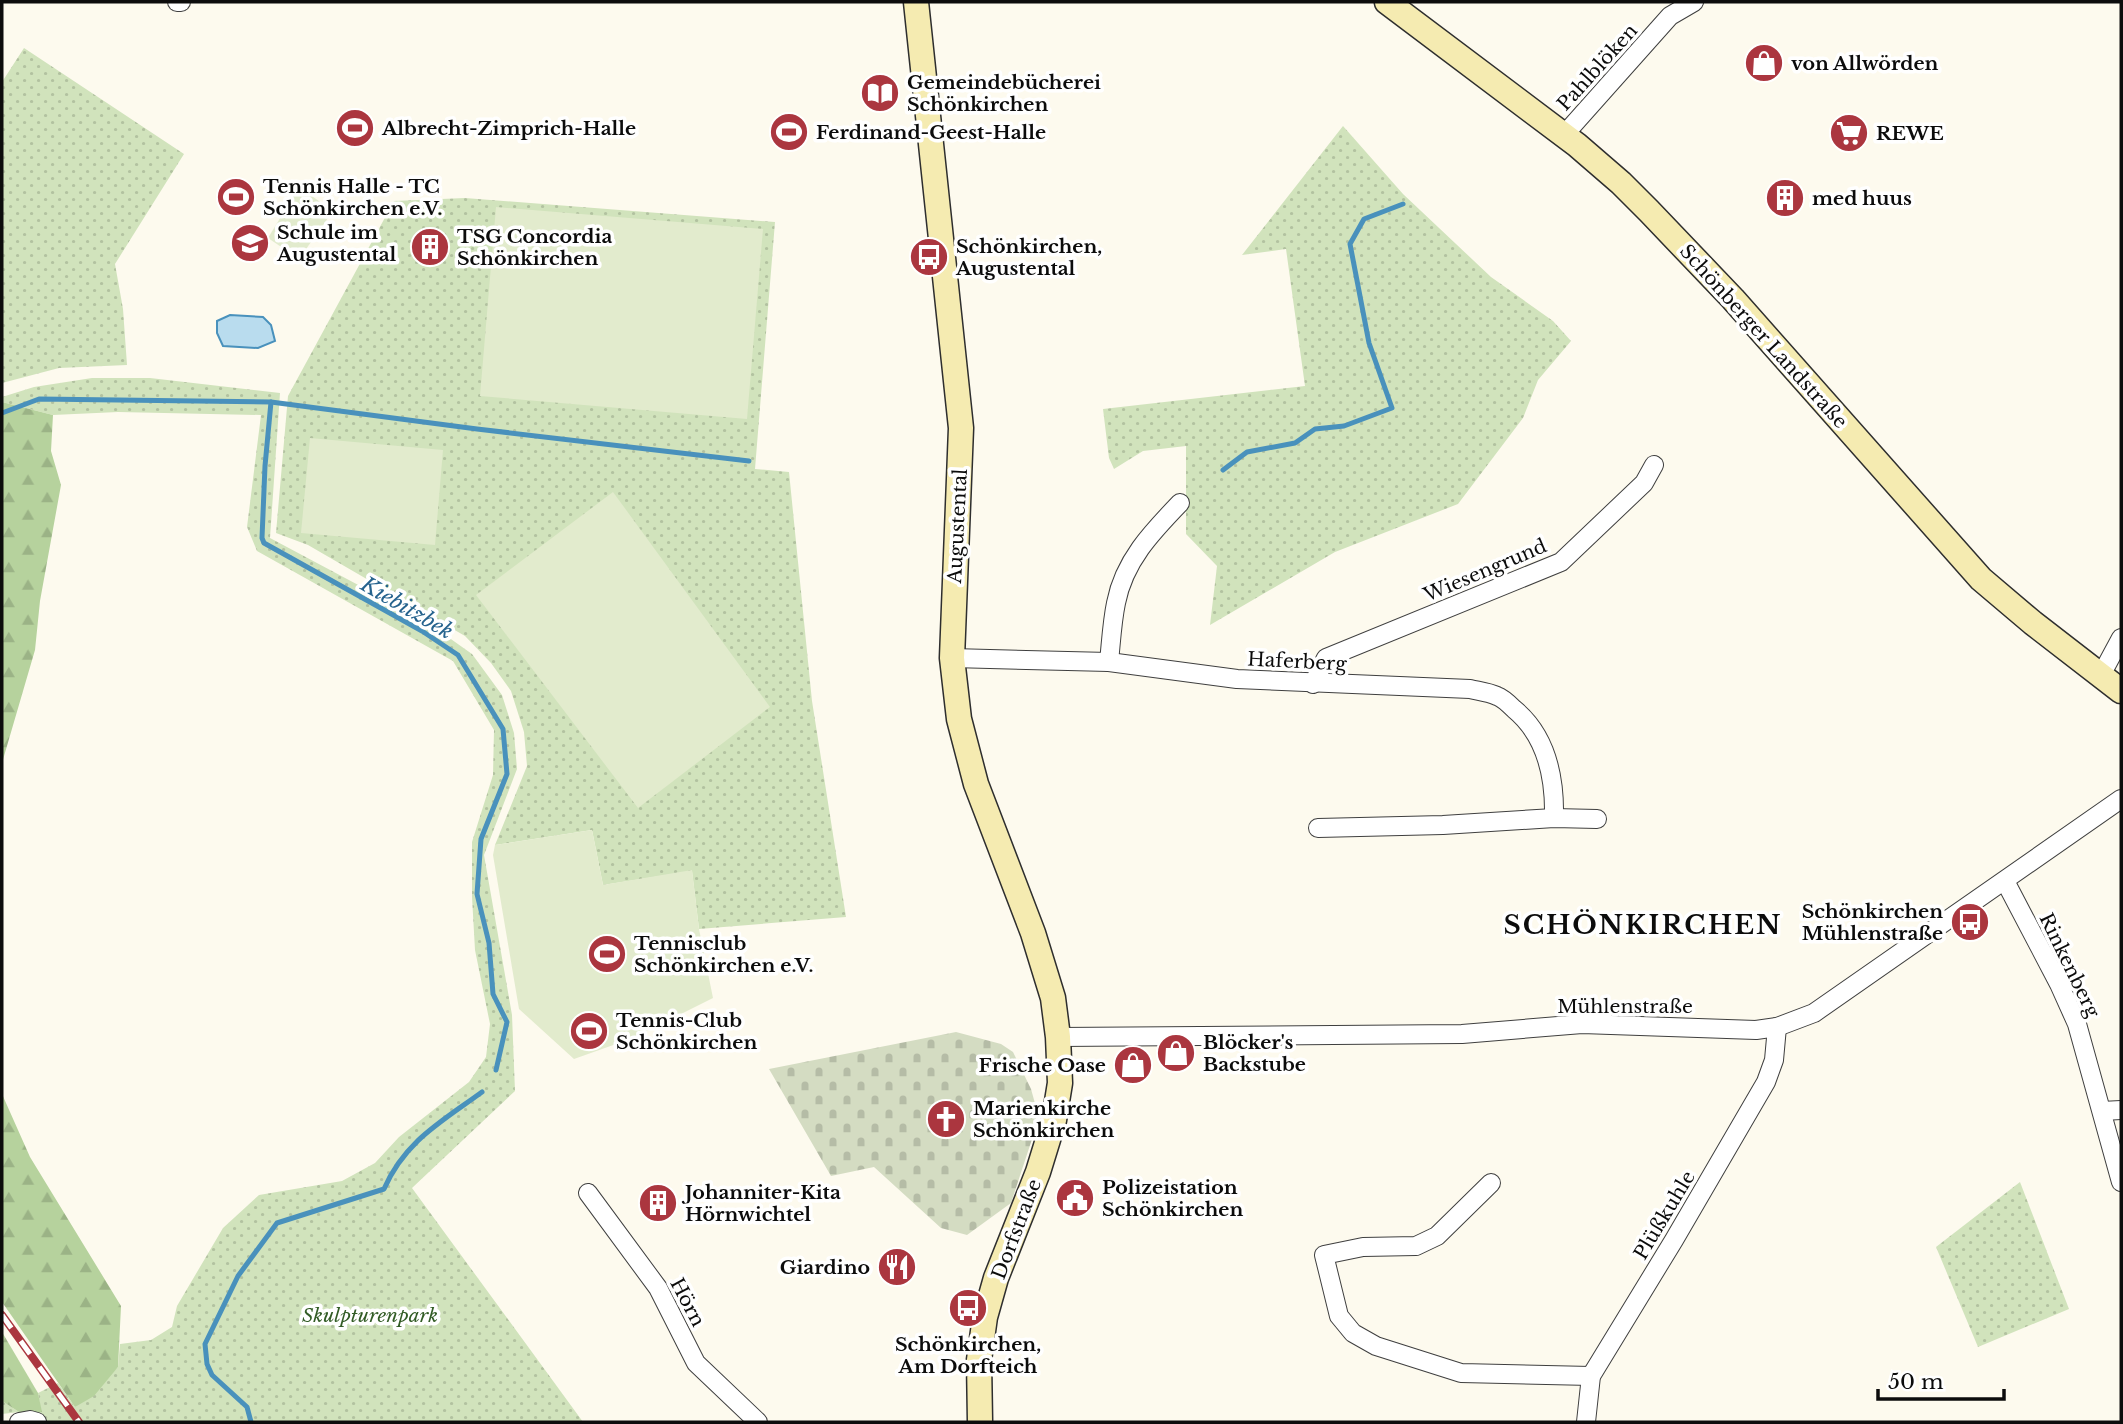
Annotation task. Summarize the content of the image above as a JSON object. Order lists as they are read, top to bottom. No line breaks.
{"streets":{"street":["Pahlblöken","Schönberger Landstraße","Augustental","Wiesengrund","Haferberg","Rinkenberg","Mühlenstraße","Plüßkuhle","Dorfstraße","Hörn"]},"crossings":[["Pahlblöken","Schönberger Landstraße"],["Augustental","Haferberg"],["Augustental","Mühlenstraße"],["Augustental","Dorfstraße"],["Wiesengrund","Haferberg"],["Rinkenberg","Mühlenstraße"],["Mühlenstraße","Plüßkuhle"],["Mühlenstraße","Dorfstraße"]],"districts":["SCHÖNKIRCHEN"],"water":["Kiebitzbek"],"parks":["Skulpturenpark"],"places":{"shop":["von Allwörden","Blöcker's Backstube","Frische Oase"],"library":["Gemeindebücherei Schönkirchen"],"sports":["Albrecht-Zimprich-Halle","Ferdinand-Geest-Halle","Tennis Halle - TC Schönkirchen e.V.","Tennisclub Schönkirchen e.V.","Tennis-Club Schönkirchen"],"supermarket":["REWE"],"building":["med huus","TSG Concordia Schönkirchen","Johanniter-Kita Hörnwichtel"],"school or university":["Schule im Augustental"],"bus stop":["Schönkirchen, Augustental","Schönkirchen Mühlenstraße","Schönkirchen, Am Dorfteich"],"church":["Marienkirche Schönkirchen"],"public building":["Polizeistation Schönkirchen"],"restaurant":["Giardino"]},"scale_bar":"50 m"}
